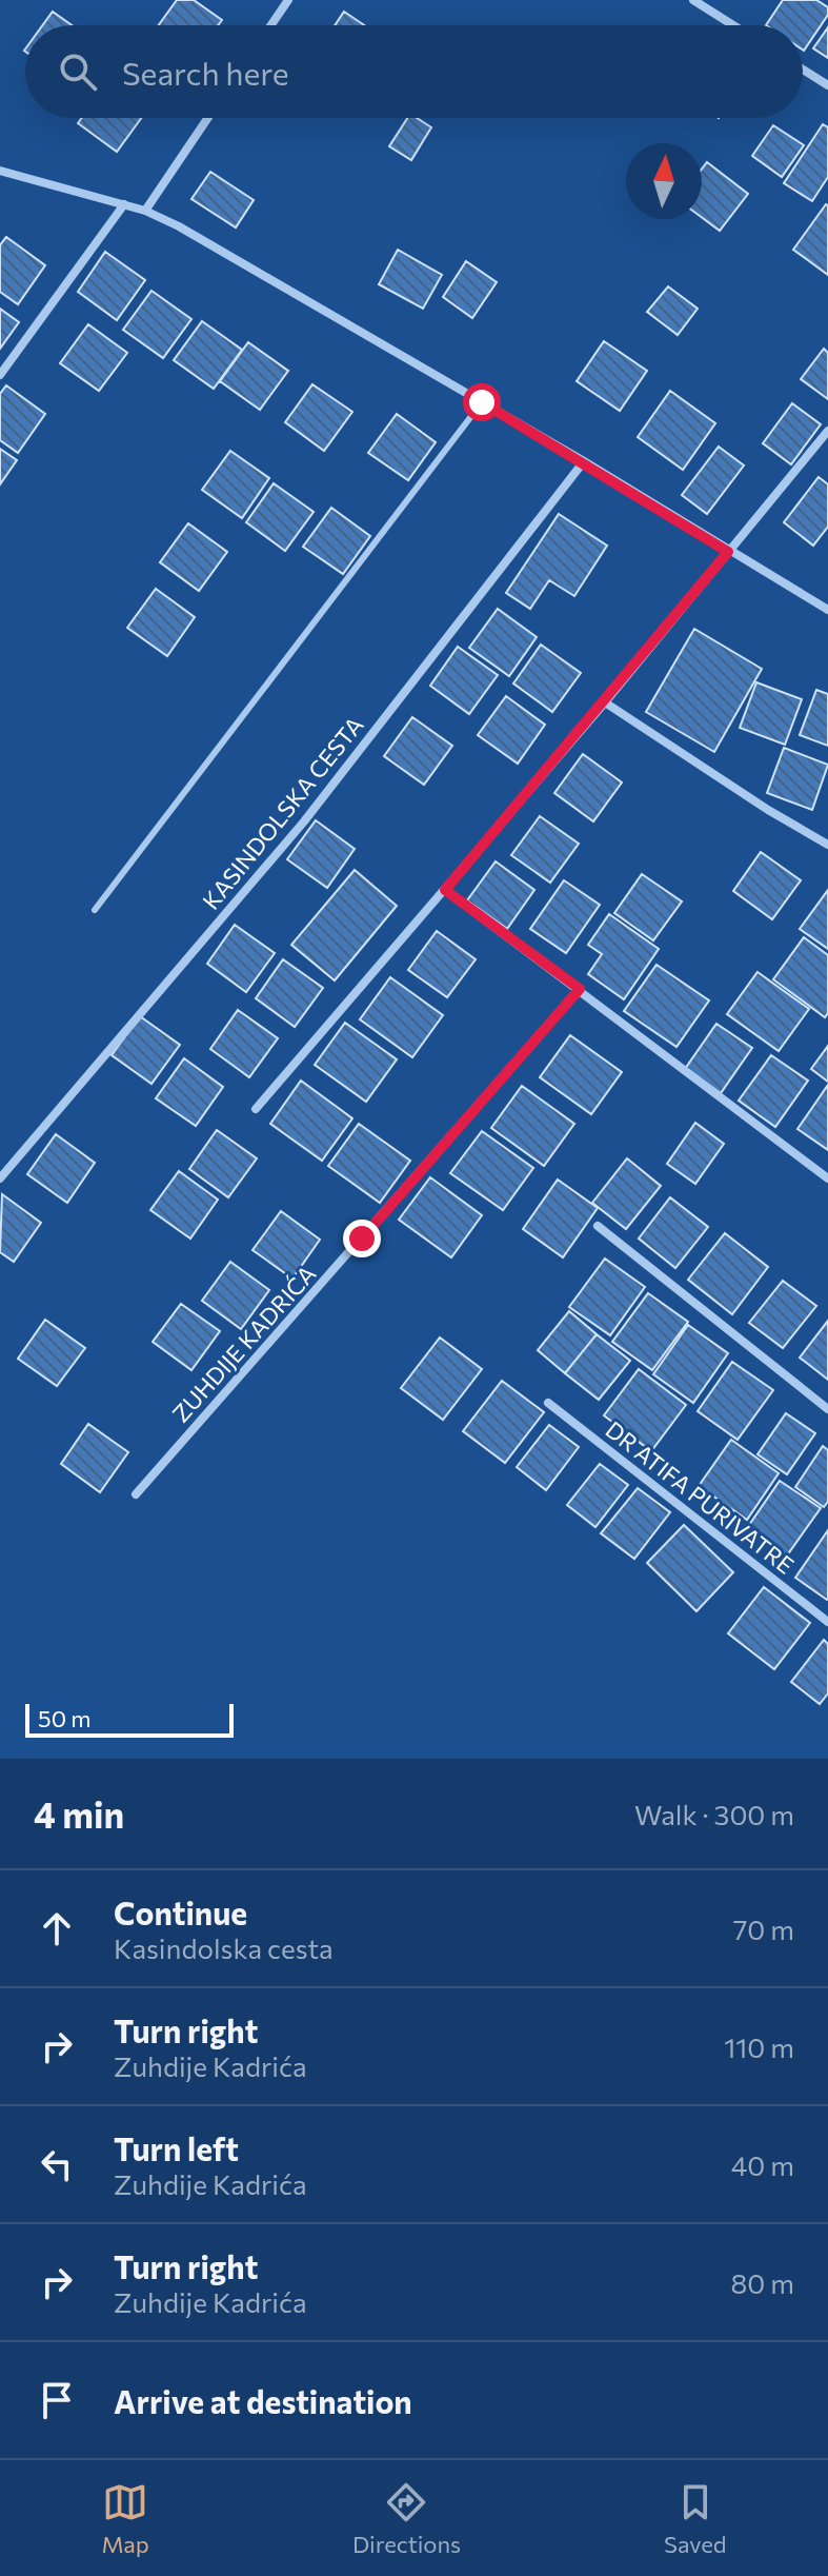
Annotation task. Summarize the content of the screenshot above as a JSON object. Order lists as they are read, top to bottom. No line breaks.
{"streets":{"street":["KASINDOLSKA CESTA","ZUHDIJE KADRIĆA","DR ATIFA PURIVATRE"]},"scale_bar":"50 m","north":"top","page":{"search":"Search here","scale":"50 m","heading":["4 min","Walk · 300 m"],"list":[["Continue","Kasindolska cesta","70 m"],["Turn right","Zuhdije Kadrića","110 m"],["Turn left","Zuhdije Kadrića","40 m"],["Turn right","Zuhdije Kadrića","80 m"],"Arrive at destination"],"nav":["Map","Directions","Saved"]}}
